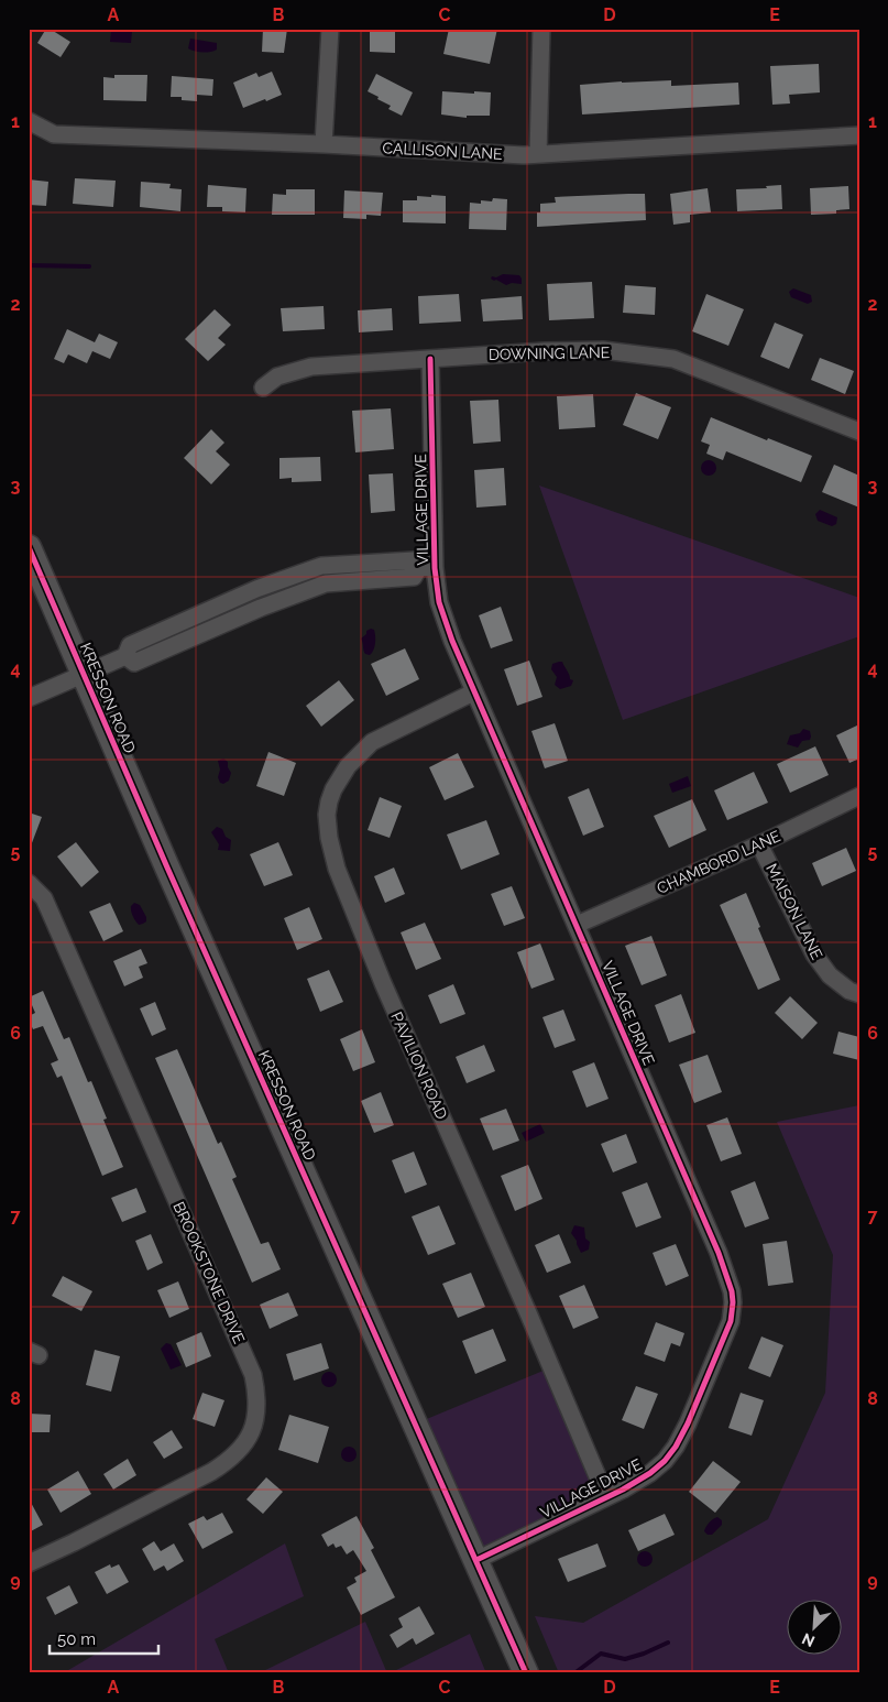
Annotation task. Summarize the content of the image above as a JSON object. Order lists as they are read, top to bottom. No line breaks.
{"streets":{"main road":["KRESSON ROAD"],"street":["CALLISON LANE","DOWNING LANE","VILLAGE DRIVE","CHAMBORD LANE","MAISON LANE","PAVILION ROAD","BROOKSTONE DRIVE"]},"crossings":[["DOWNING LANE","VILLAGE DRIVE"],["VILLAGE DRIVE","KRESSON ROAD"],["VILLAGE DRIVE","CHAMBORD LANE"],["VILLAGE DRIVE","PAVILION ROAD"],["CHAMBORD LANE","MAISON LANE"]],"scale_bar":"50 m","north":"bottom left","grid":{"columns":["A","B","C","D","E"],"rows":["1","2","3","4","5","6","7","8","9"]}}
